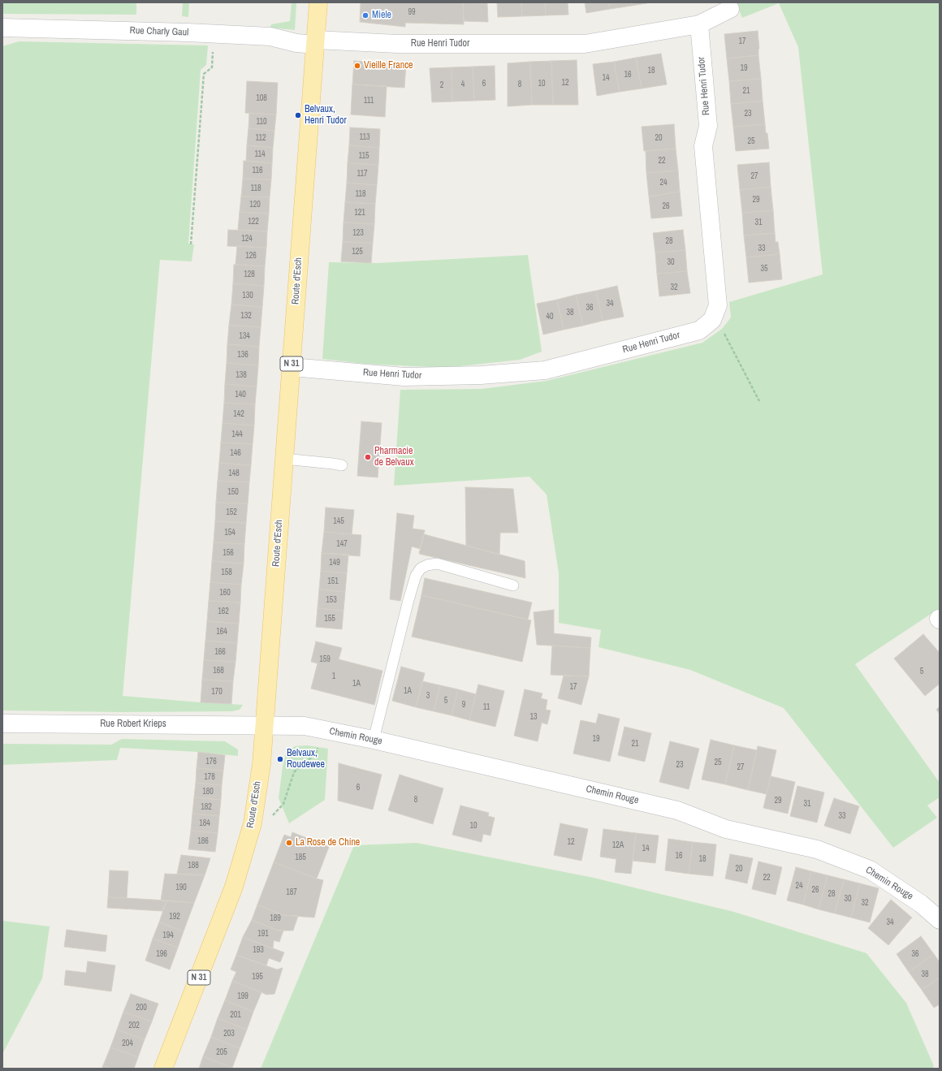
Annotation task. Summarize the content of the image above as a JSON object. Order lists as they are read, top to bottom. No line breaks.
{"streets":{"main road":["Route d'Esch","N 31"],"street":["Rue Charly Gaul","Rue Henri Tudor","Rue Robert Krieps","Chemin Rouge"]},"crossings":[["Rue Charly Gaul","Rue Henri Tudor"],["Rue Charly Gaul","Route d'Esch"],["Rue Henri Tudor","Route d'Esch"],["Route d'Esch","Rue Robert Krieps"],["Route d'Esch","Chemin Rouge"],["Rue Robert Krieps","Chemin Rouge"]],"places":["Miele","Vieille France","Belvaux, Henri Tudor","Pharmacie de Belvaux","Belvaux, Roudewee","La Rose de Chine"],"house_numbers":["99","17","19","18","16","14","12","6","10","4","8","2","21","108","111","23","110","113","112","20","25","114","115","22","116","117","27","24","118","118","29","120","26","121","122","31","123","124","28","33","125","126","30","35","128","32","130","34","36","38","132","40","134","136","138","140","142","144","146","148","150","152","145","154","147","156","149","158","151","160","153","162","155","164","166","159","168","5","1","1A","17","1A","170","3","5","9","11","13","19","21","176","25","23","27","178","6","180","8","29","31","182","33","184","10","186","12","12A","14","16","185","18","188","20","22","24","190","26","187","28","30","32","192","189","34","191","194","193","196","36","38","195","199","200","201","202","203","204","205"]}
